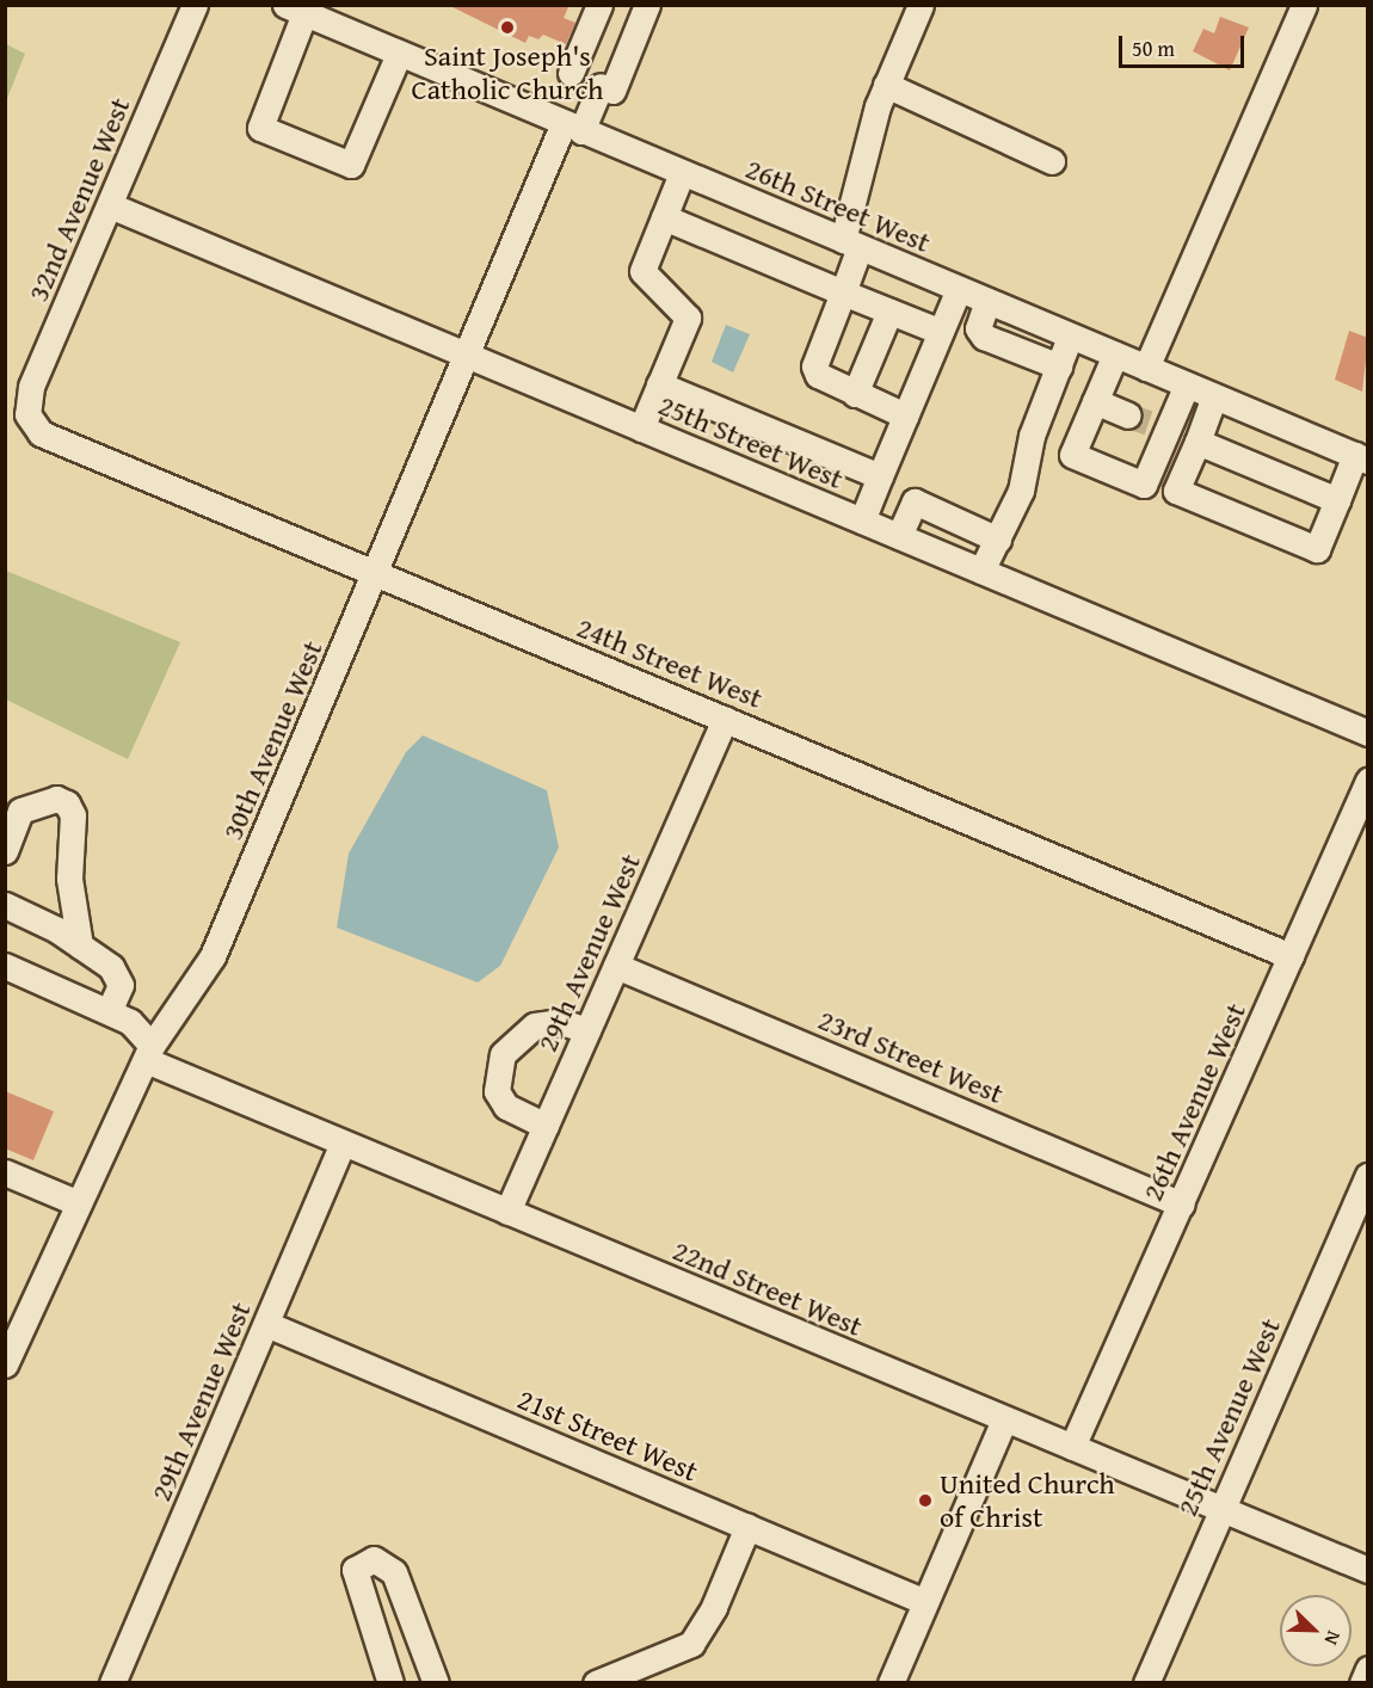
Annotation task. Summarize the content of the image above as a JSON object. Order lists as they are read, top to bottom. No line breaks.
{"streets":{"street":["32nd Avenue West","26th Street West","25th Street West","24th Street West","30th Avenue West","29th Avenue West","23rd Street West","26th Avenue West","22nd Street West","25th Avenue West","21st Street West"]},"crossings":[["32nd Avenue West","25th Street West"],["32nd Avenue West","24th Street West"],["26th Street West","30th Avenue West"],["25th Street West","30th Avenue West"],["24th Street West","30th Avenue West"],["24th Street West","29th Avenue West"],["24th Street West","26th Avenue West"],["30th Avenue West","22nd Street West"],["29th Avenue West","23rd Street West"],["29th Avenue West","22nd Street West"],["29th Avenue West","21st Street West"],["23rd Street West","26th Avenue West"],["26th Avenue West","22nd Street West"],["22nd Street West","25th Avenue West"]],"places":["Saint Joseph's Catholic Church","United Church of Christ"],"scale_bar":"50 m","north":"bottom right"}
